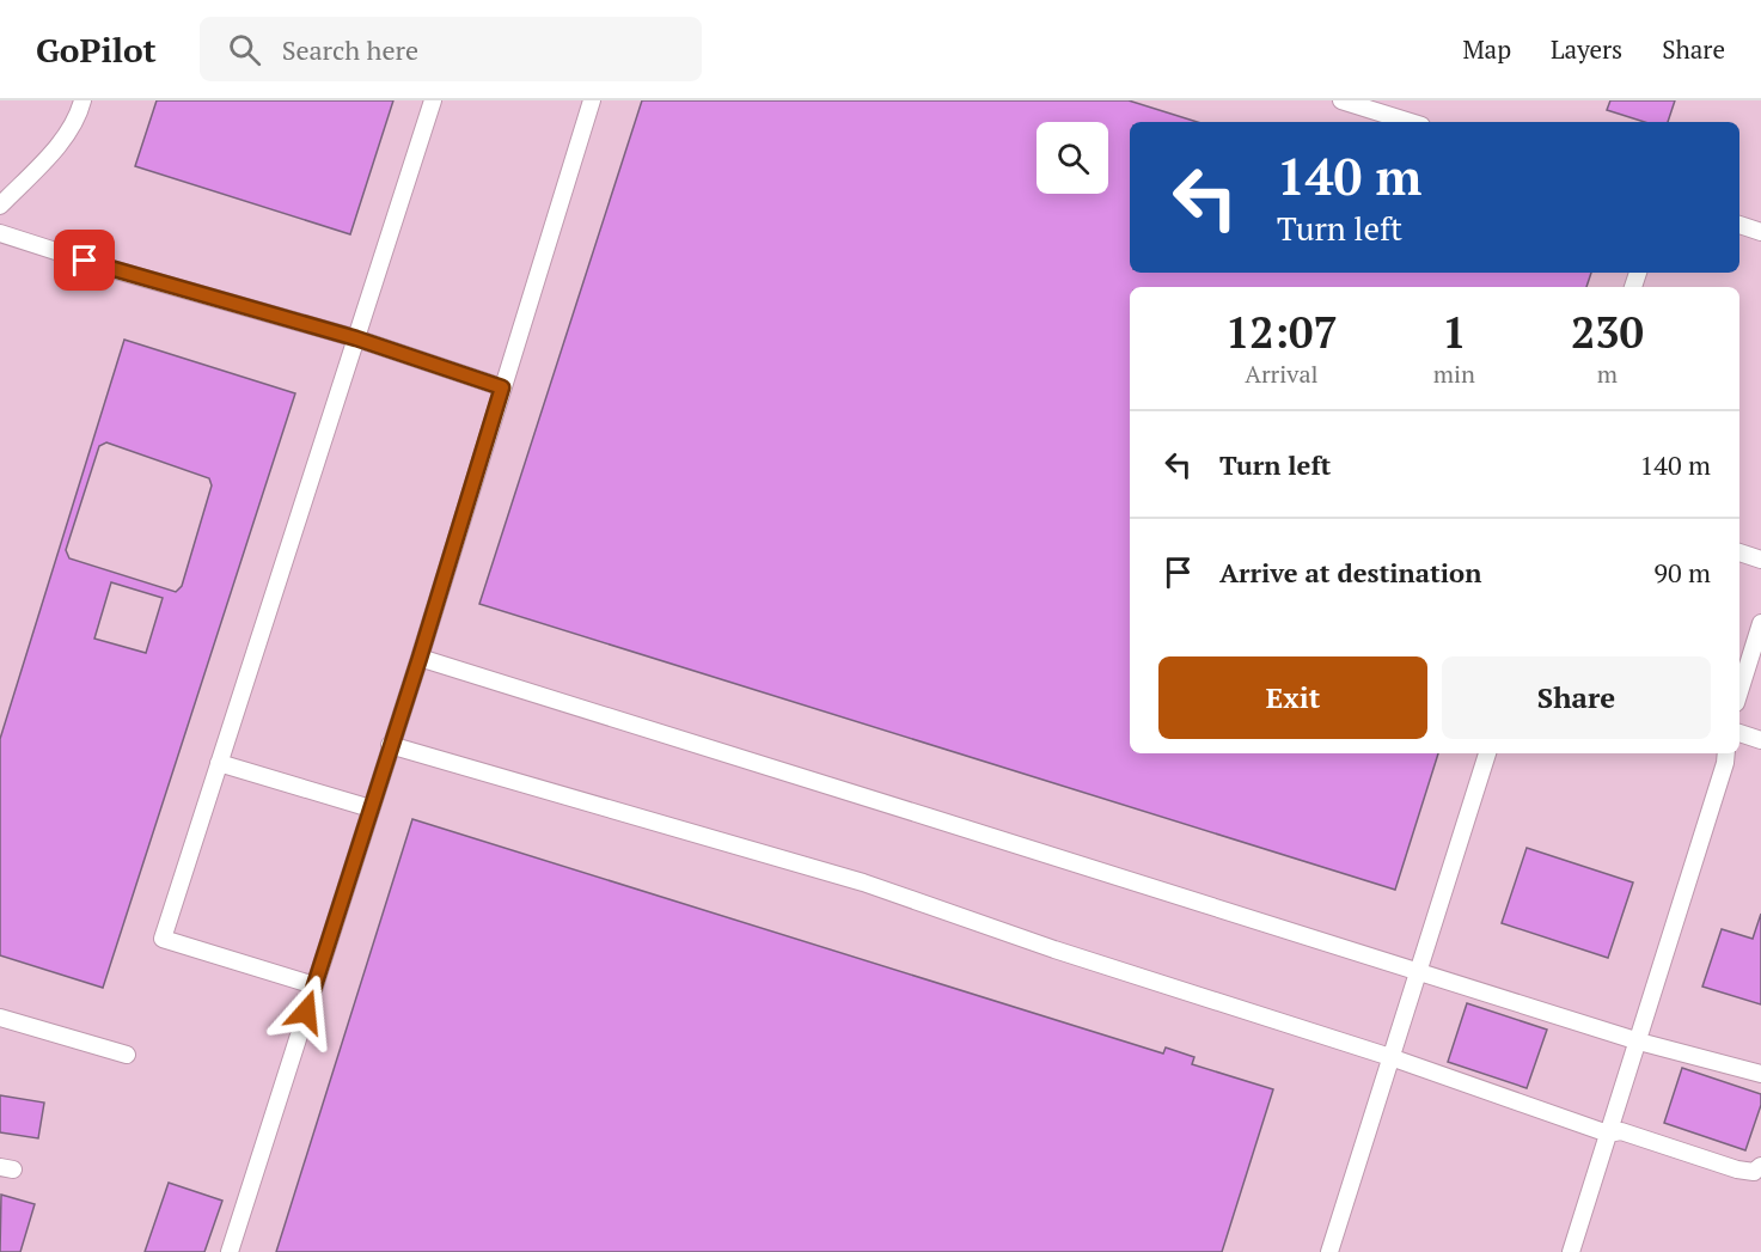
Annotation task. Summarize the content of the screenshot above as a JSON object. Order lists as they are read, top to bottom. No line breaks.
{"page":{"header":"GoPilot","search":"Search here","nav":["Map","Layers","Share"],"turn":["140 m","Turn left"],"eta":["12:07","Arrival","1","min","230","m"],"list":[{"name":"Turn left","value":"140 m"},{"name":"Arrive at destination","value":"90 m"}],"buttons":["Exit","Share"]}}
